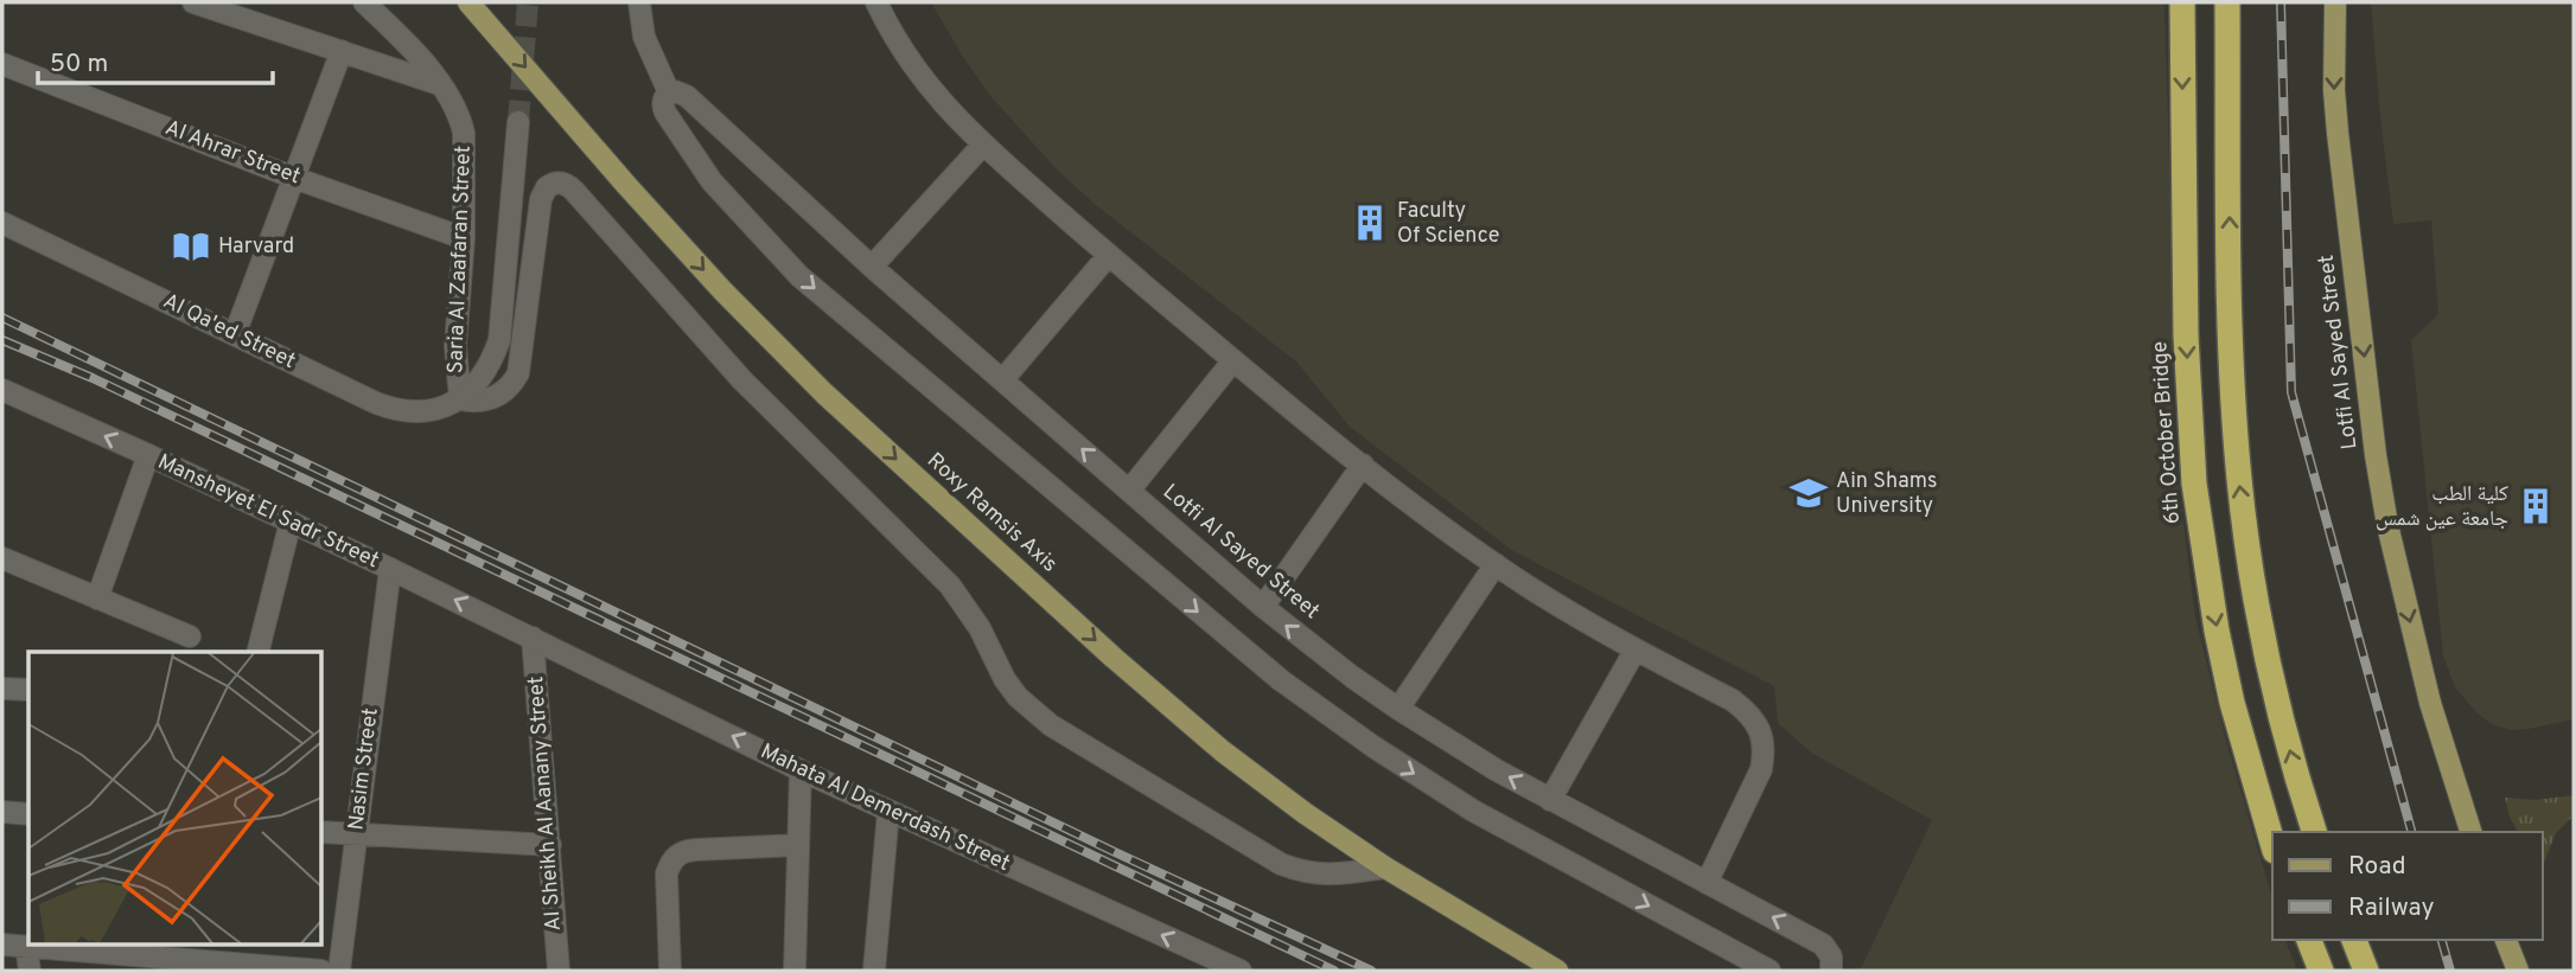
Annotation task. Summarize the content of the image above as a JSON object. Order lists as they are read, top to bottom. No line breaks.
{"streets":{"highway":["6th October Bridge"],"main road":["Lotfi Al Sayed Street","Roxy Ramsis Axis"],"street":["Al Ahrar Street","Saria Al Zaafaran Street","Al Qa'ed Street","Mansheyet El Sadr Street","Nasim Street","Al Sheikh Al Aanany Street","Mahata Al Demerdash Street"]},"crossings":[["Al Ahrar Street","Saria Al Zaafaran Street"],["Saria Al Zaafaran Street","Al Qa'ed Street"],["Al Qa'ed Street","Roxy Ramsis Axis"],["Mansheyet El Sadr Street","Nasim Street"],["Mansheyet El Sadr Street","Al Sheikh Al Aanany Street"],["Mansheyet El Sadr Street","Mahata Al Demerdash Street"],["Al Sheikh Al Aanany Street","Mahata Al Demerdash Street"]],"one_way":["Mansheyet El Sadr Street","Roxy Ramsis Axis","Mahata Al Demerdash Street"],"places":{"building":["Faculty Of Science","كلية الطب جامعة عين شمس"],"library":["Harvard"],"school or university":["Ain Shams University"]},"legend":["Road","Railway"],"scale_bar":"50 m"}
